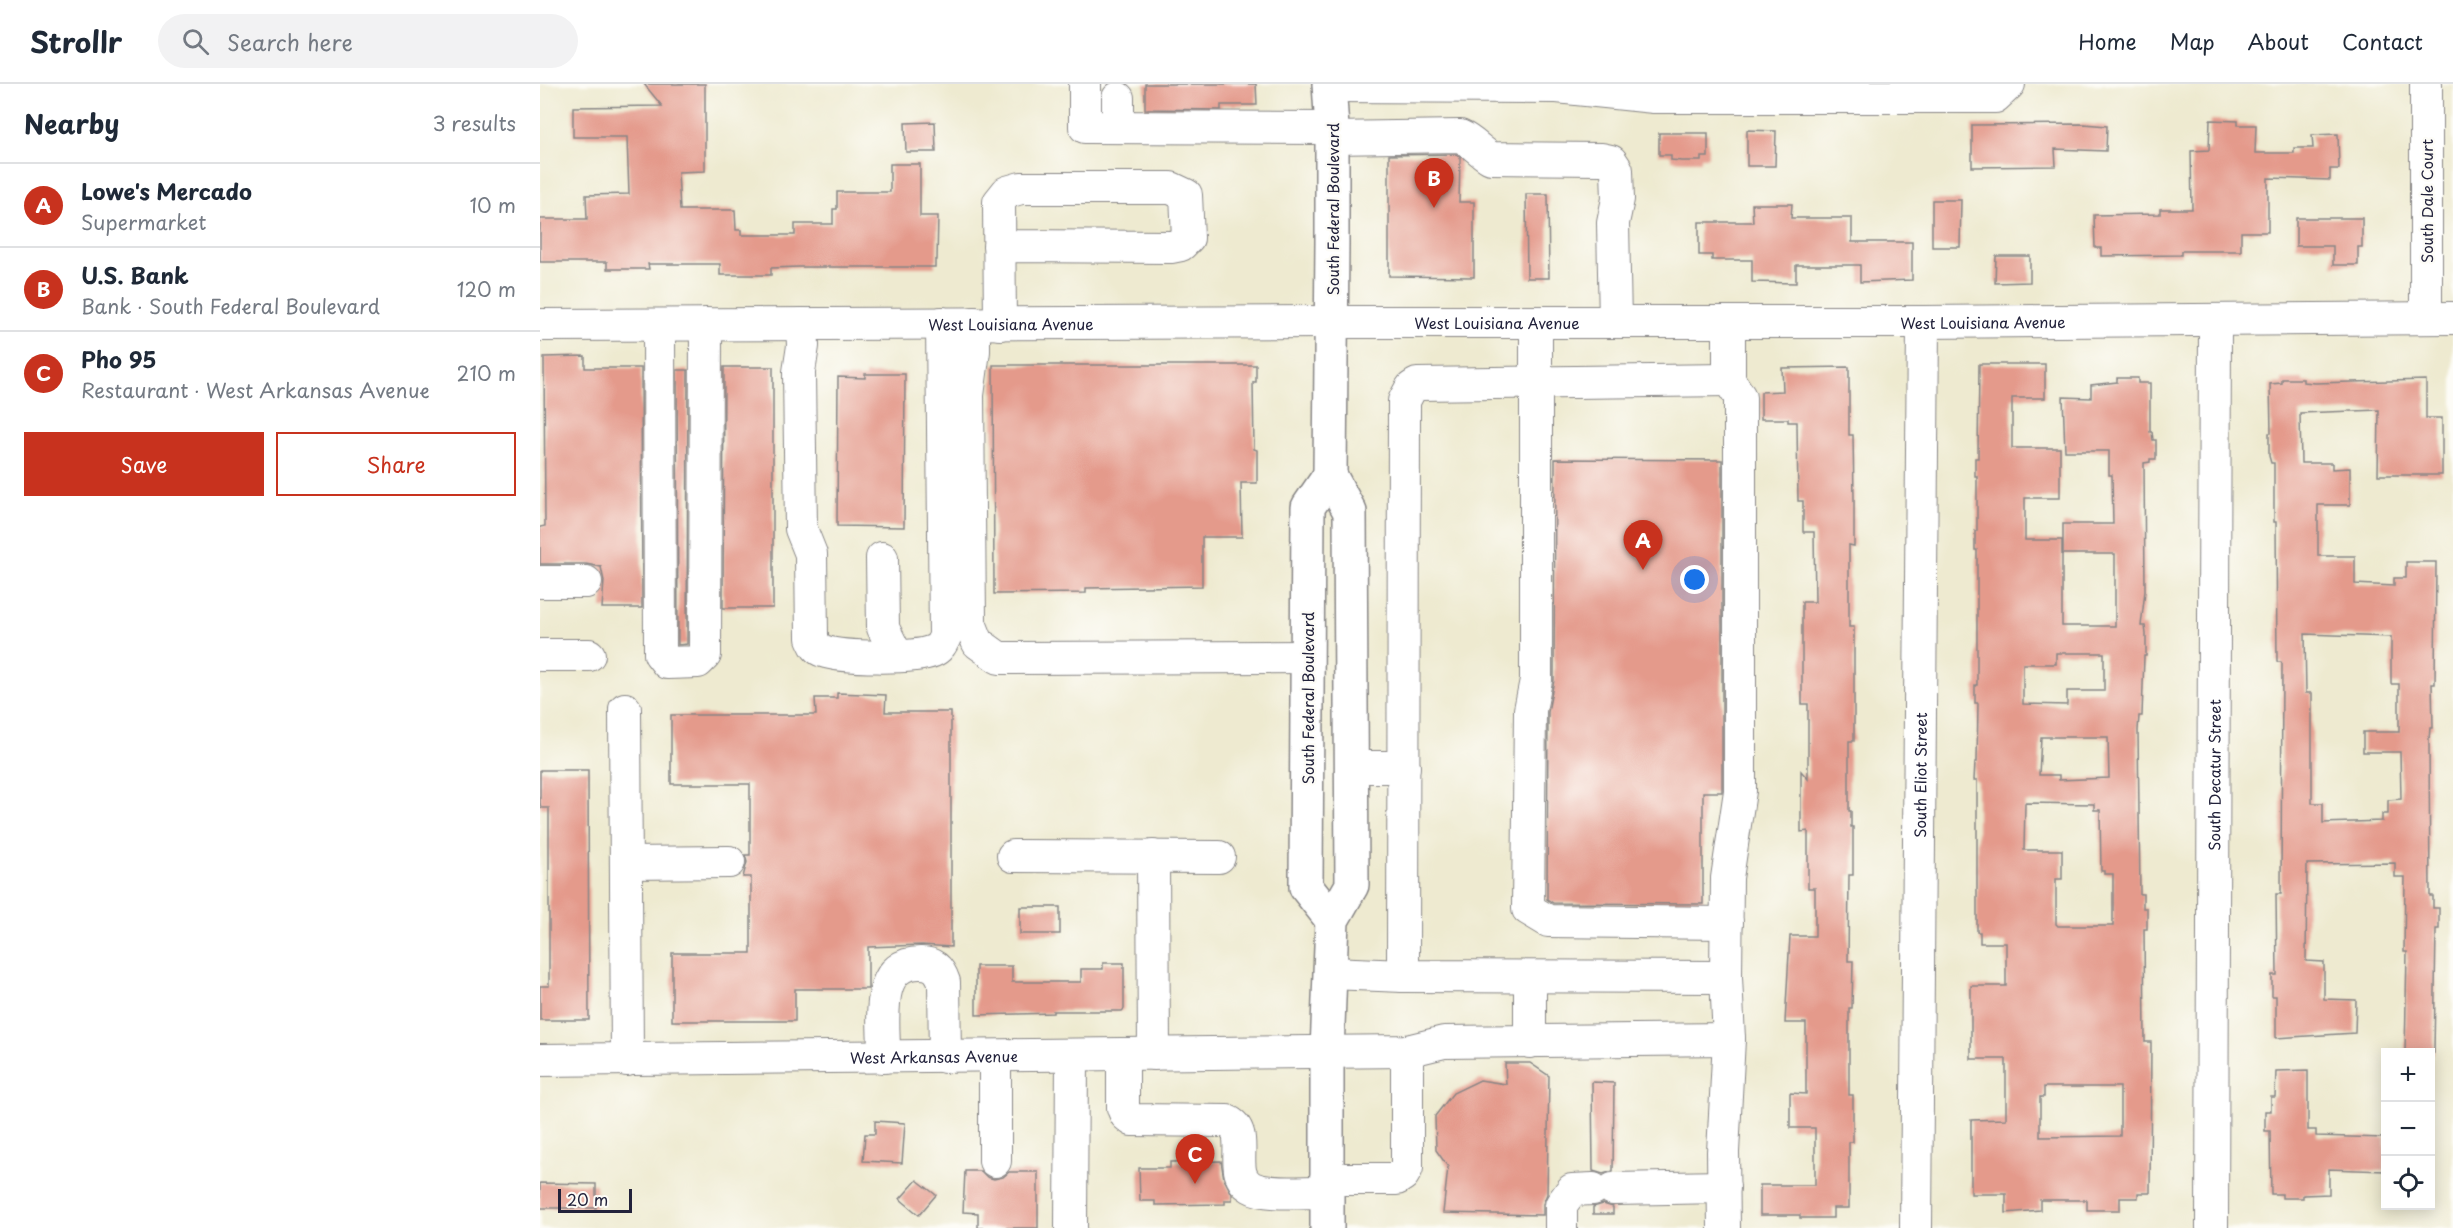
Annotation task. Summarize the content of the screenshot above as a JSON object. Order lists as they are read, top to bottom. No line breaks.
{"streets":{"main road":["South Federal Boulevard"],"street":["South Dale Court","West Louisiana Avenue","South Eliot Street","South Decatur Street","West Arkansas Avenue"]},"crossings":[["South Dale Court","West Louisiana Avenue"],["South Federal Boulevard","West Louisiana Avenue"],["South Federal Boulevard","West Arkansas Avenue"],["West Louisiana Avenue","South Eliot Street"],["West Louisiana Avenue","South Decatur Street"]],"scale_bar":"20 m","page":{"header":"Strollr","search":"Search here","nav":["Home","Map","About","Contact"],"heading":["Nearby","3 results"],"pins":["B","A","C"],"list":[{"mark":"A","name":"Lowe's Mercado","note":"Supermarket","value":"10 m"},{"mark":"B","name":"U.S. Bank","note":"Bank · South Federal Boulevard","value":"120 m"},{"mark":"C","name":"Pho 95","note":"Restaurant · West Arkansas Avenue","value":"210 m"}],"buttons":["Save","Share"],"map_buttons":["+","−"],"scale":"20 m"}}
